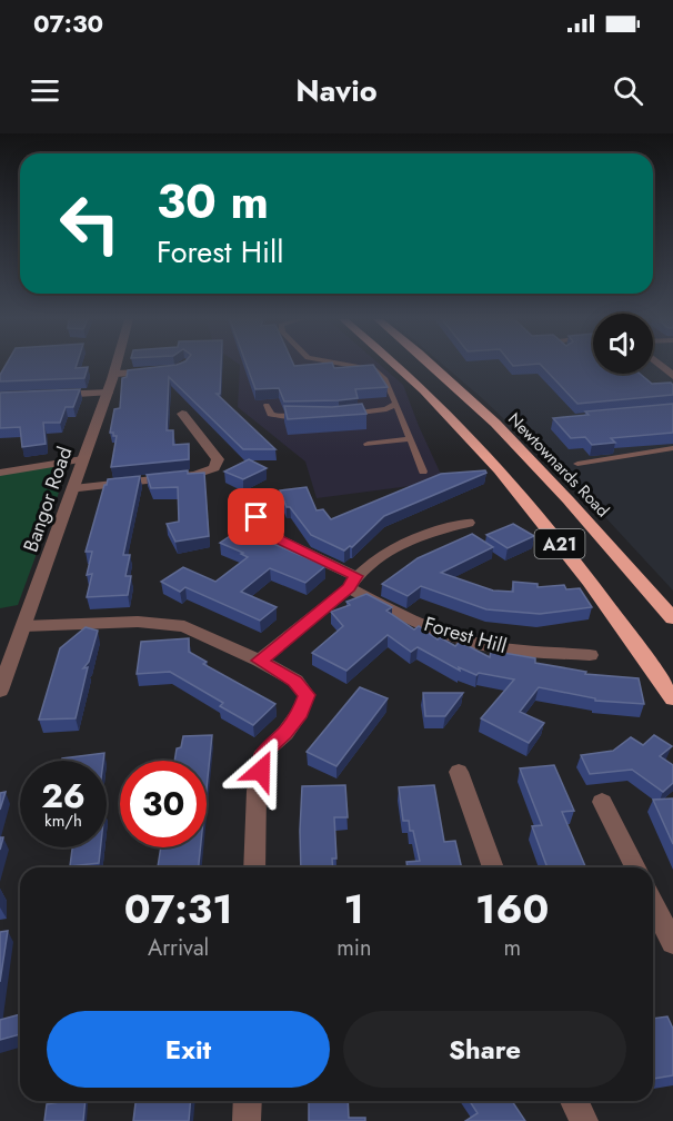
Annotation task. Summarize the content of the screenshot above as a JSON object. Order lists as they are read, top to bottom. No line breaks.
{"streets":{"highway":["Newtownards Road","A21"],"street":["Bangor Road","Forest Hill"]},"page":{"status":"07:30","header":"Navio","turn":["30 m","Forest Hill"],"speed":"26 km/h","limit":"30","eta":["07:31","Arrival","1","min","160","m"],"buttons":["Exit","Share"]}}
